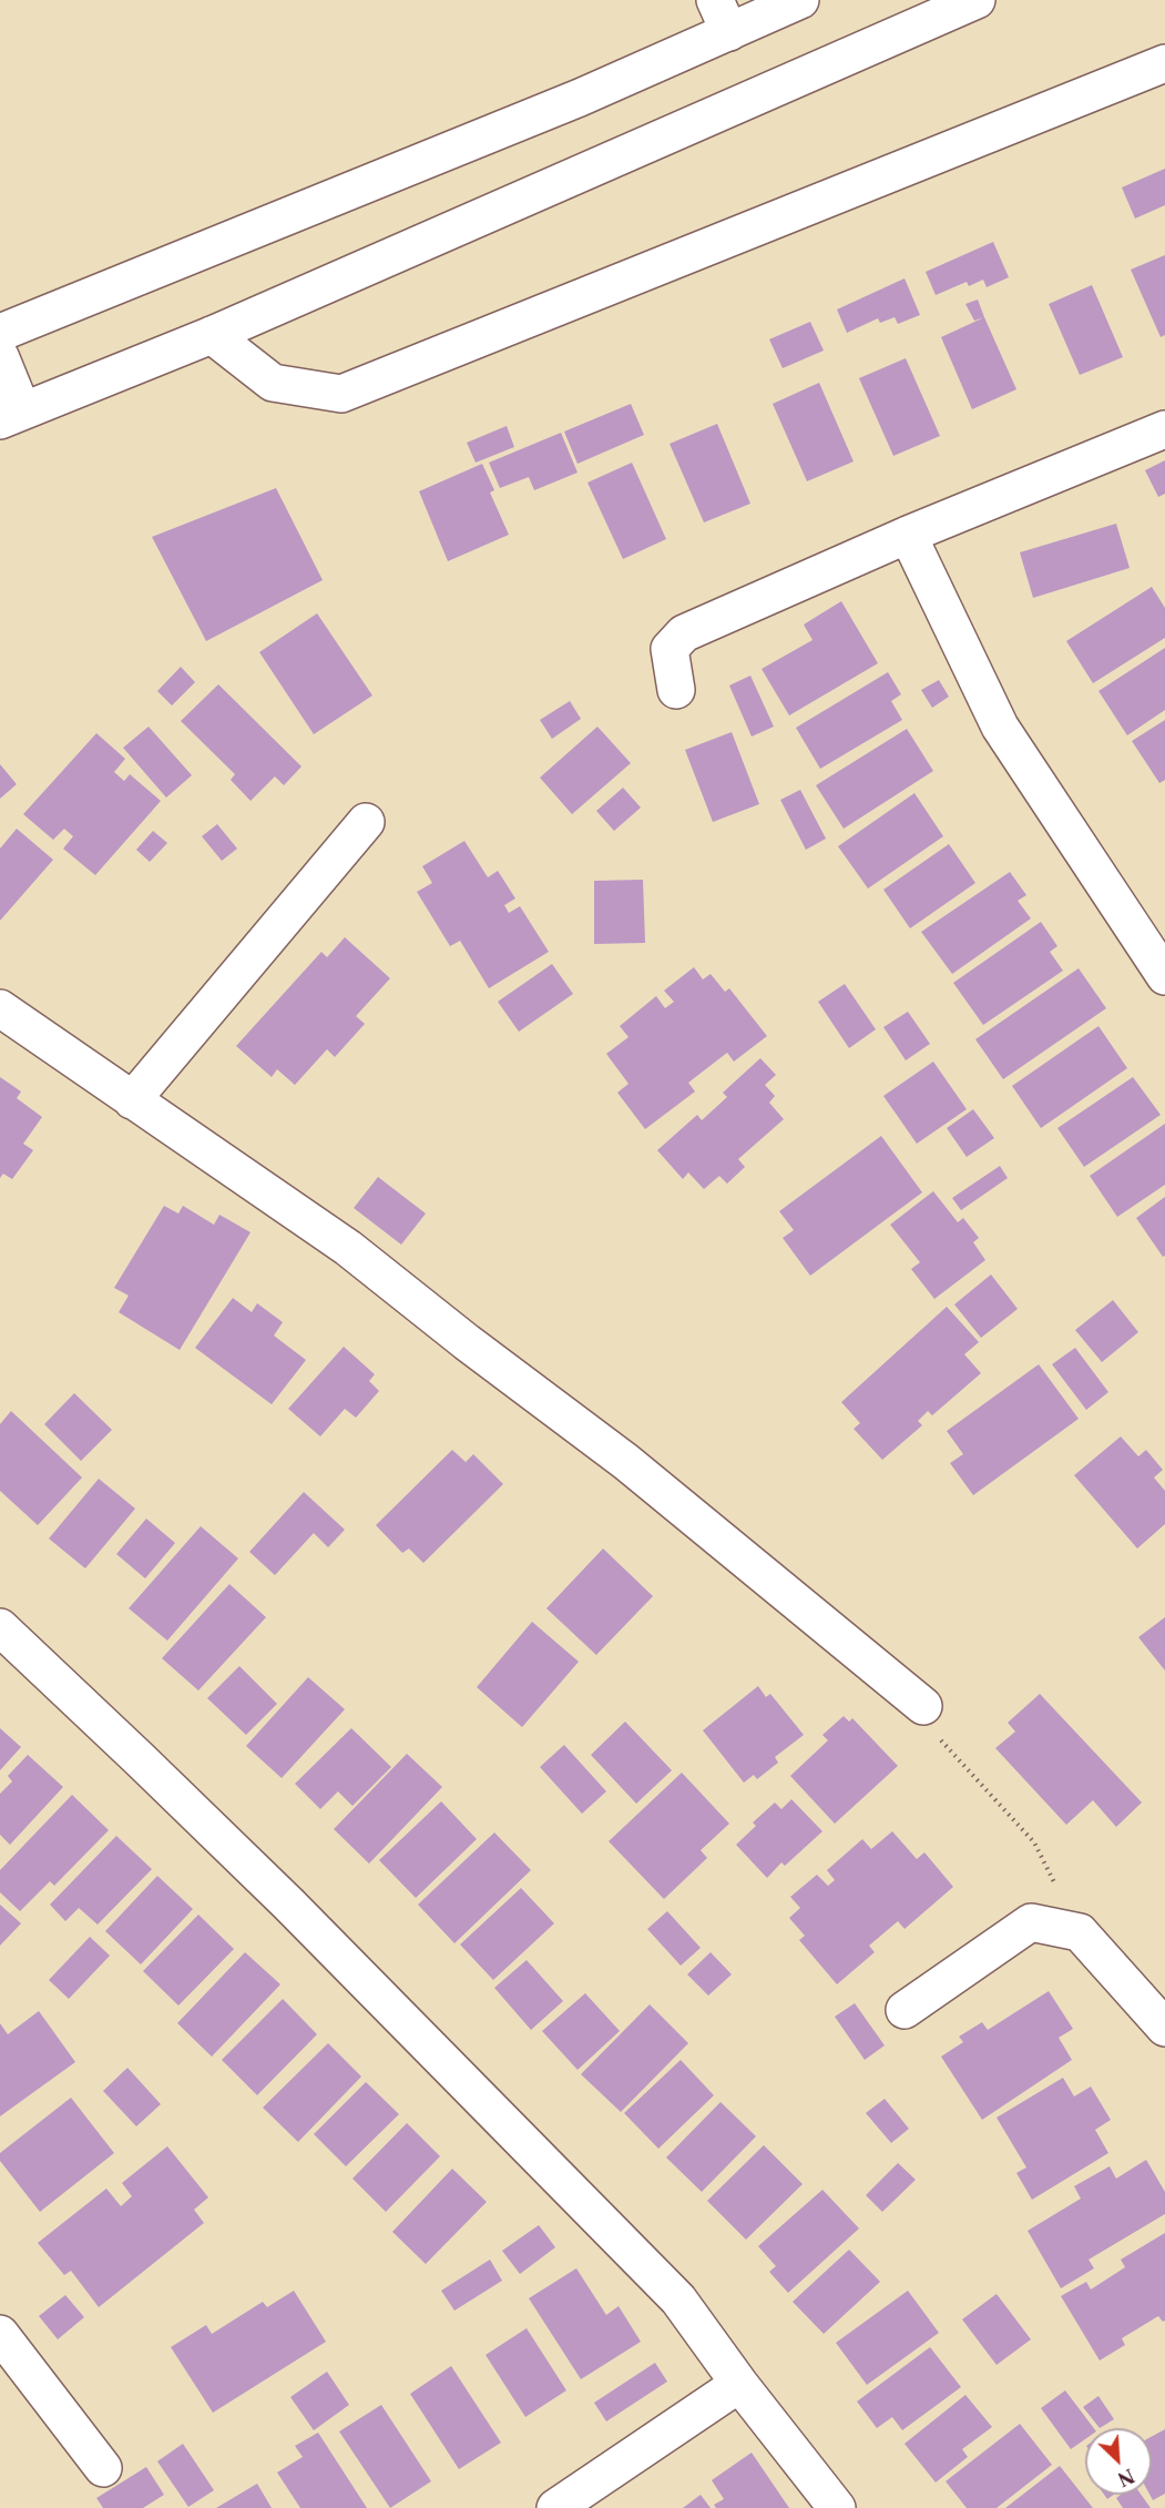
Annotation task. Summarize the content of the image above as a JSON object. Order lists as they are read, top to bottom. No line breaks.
{"north":"bottom right"}
